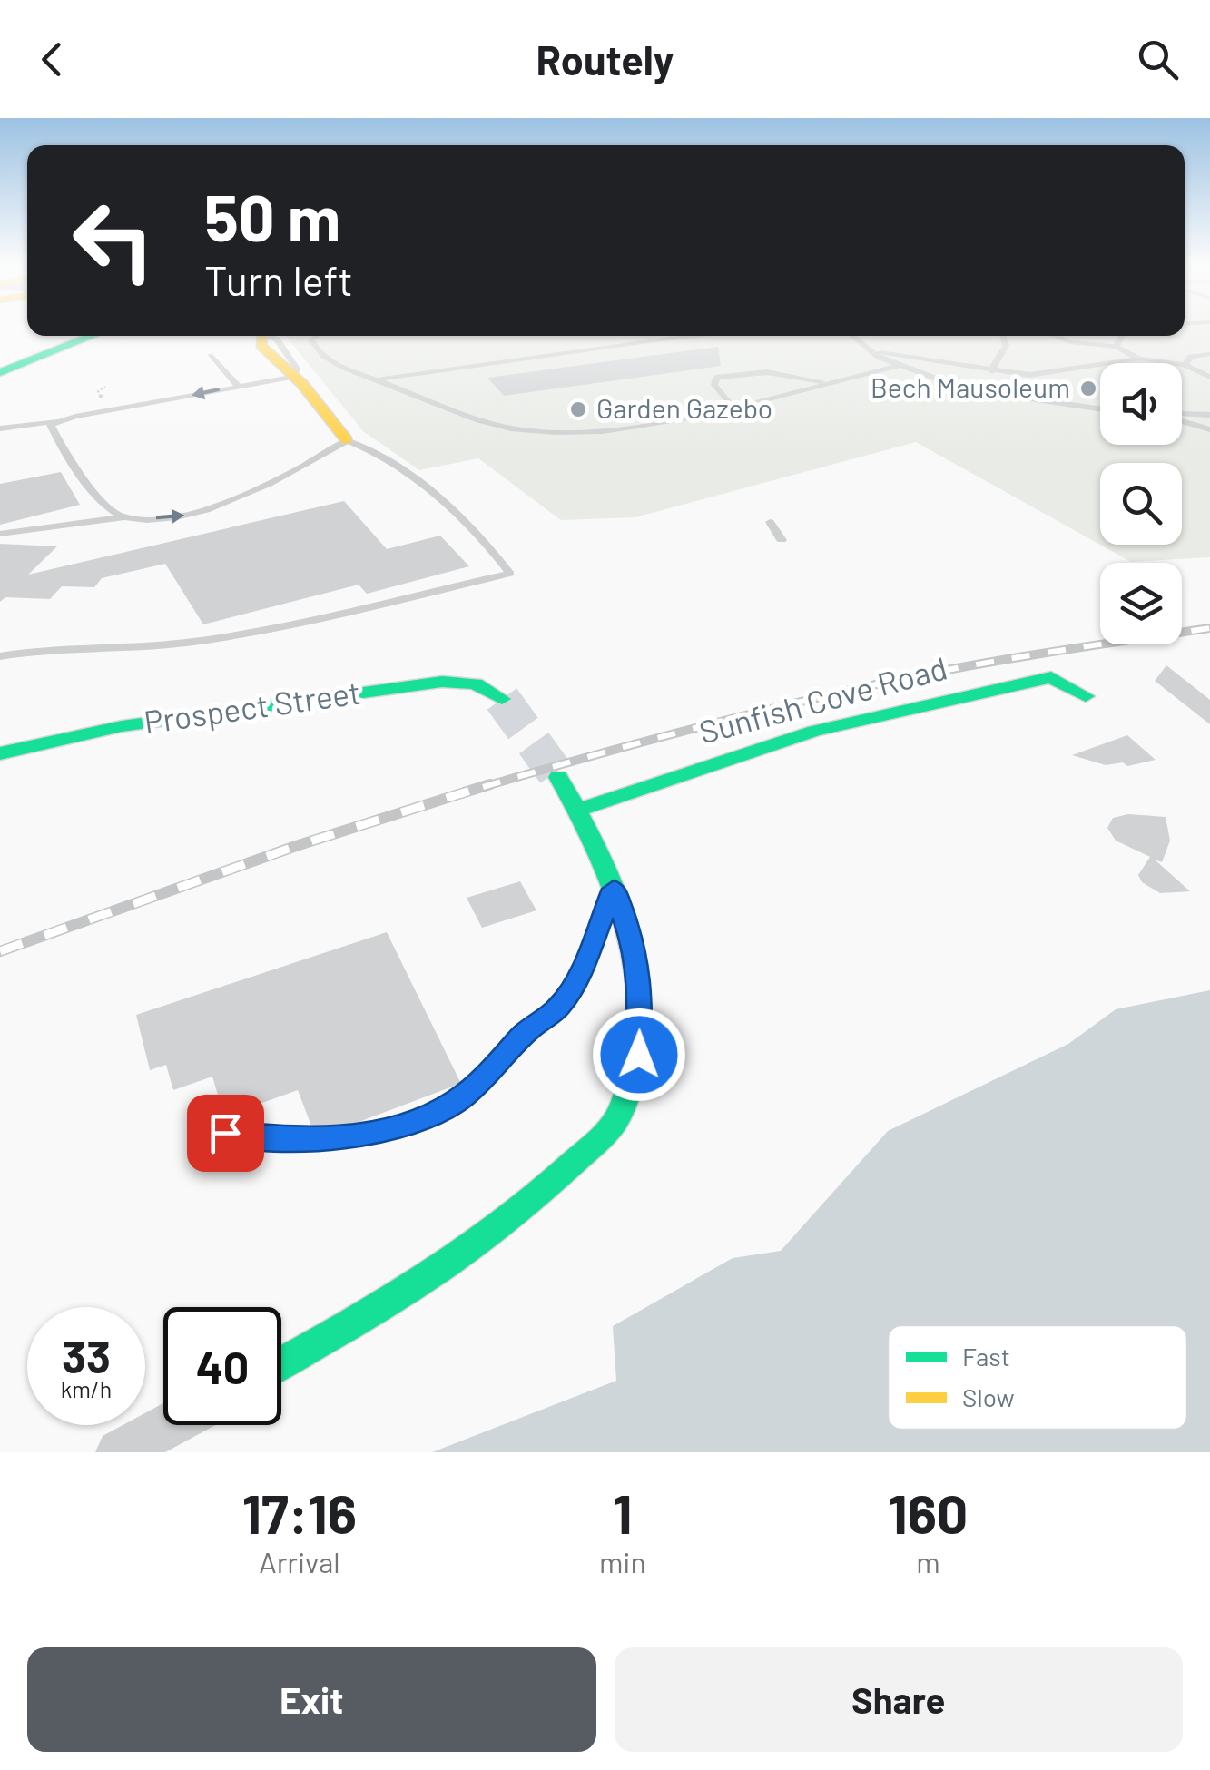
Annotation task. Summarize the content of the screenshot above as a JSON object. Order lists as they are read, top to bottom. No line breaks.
{"streets":{"main road":["Sunfish Cove Road","Prospect Street"]},"places":["Bech Mausoleum","Garden Gazebo"],"legend":["Fast","Slow"],"page":{"header":"Routely","turn":["50 m","Turn left"],"speed":"33 km/h","limit":"40","eta":["17:16","Arrival","1","min","160","m"],"buttons":["Exit","Share"]}}
